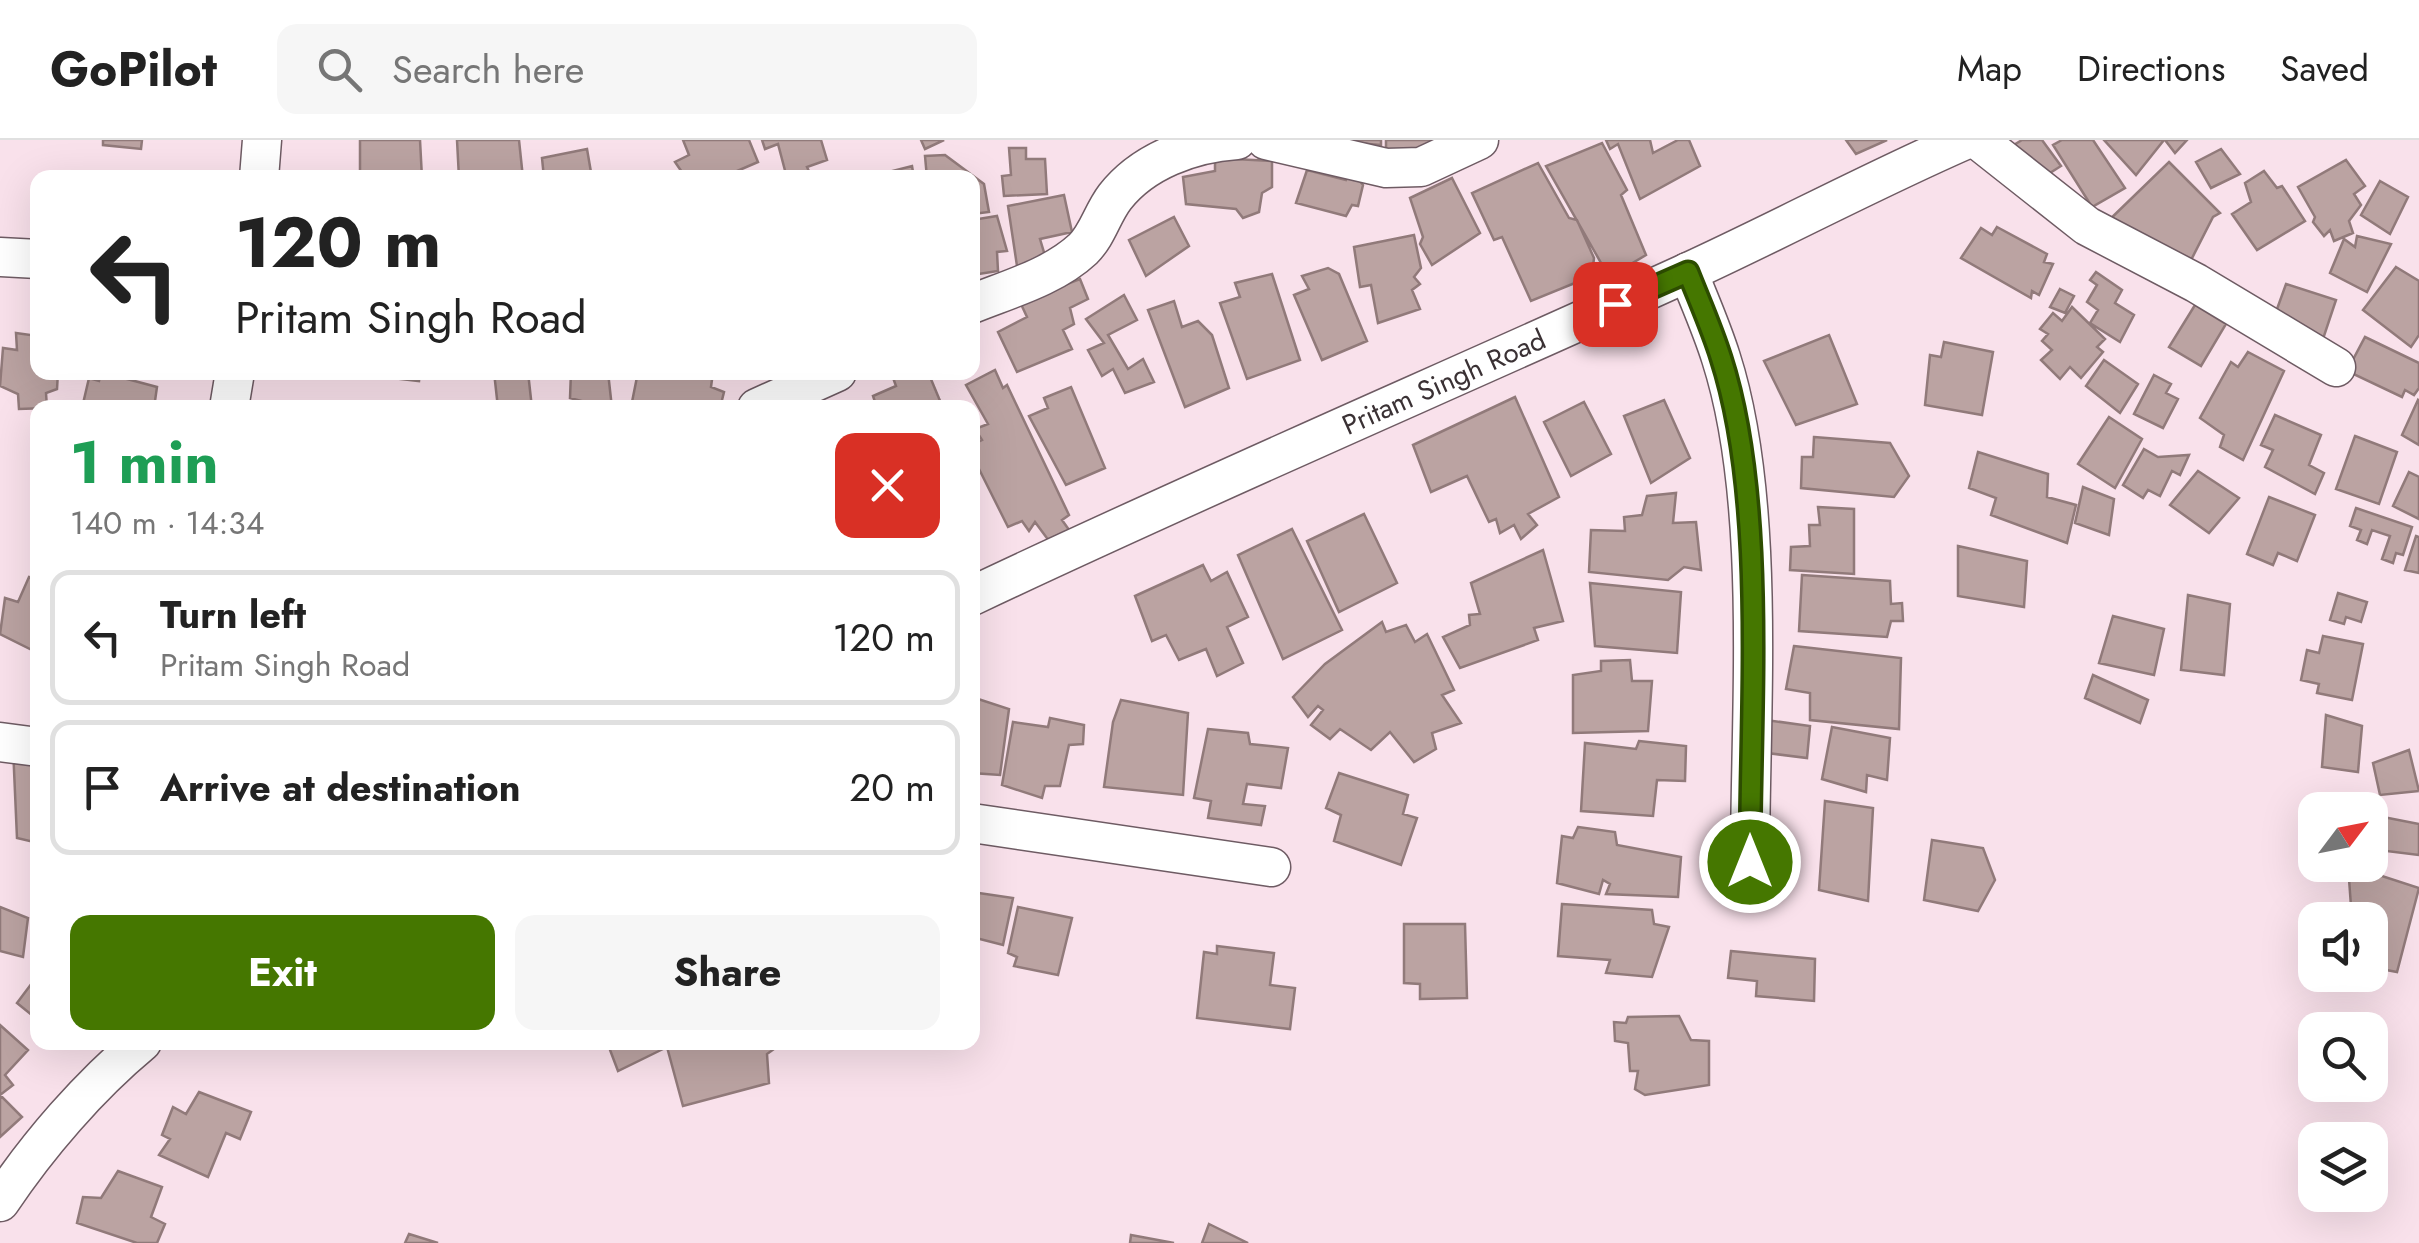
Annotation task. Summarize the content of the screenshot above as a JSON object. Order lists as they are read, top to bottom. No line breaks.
{"streets":{"street":["Pritam Singh Road"]},"north":"top right","page":{"header":"GoPilot","search":"Search here","nav":["Map","Directions","Saved"],"turn":["120 m","Pritam Singh Road"],"heading":["1 min","140 m · 14:34"],"list":[{"name":"Turn left","note":"Pritam Singh Road","value":"120 m"},{"name":"Arrive at destination","value":"20 m"}],"buttons":["Exit","Share"]}}
